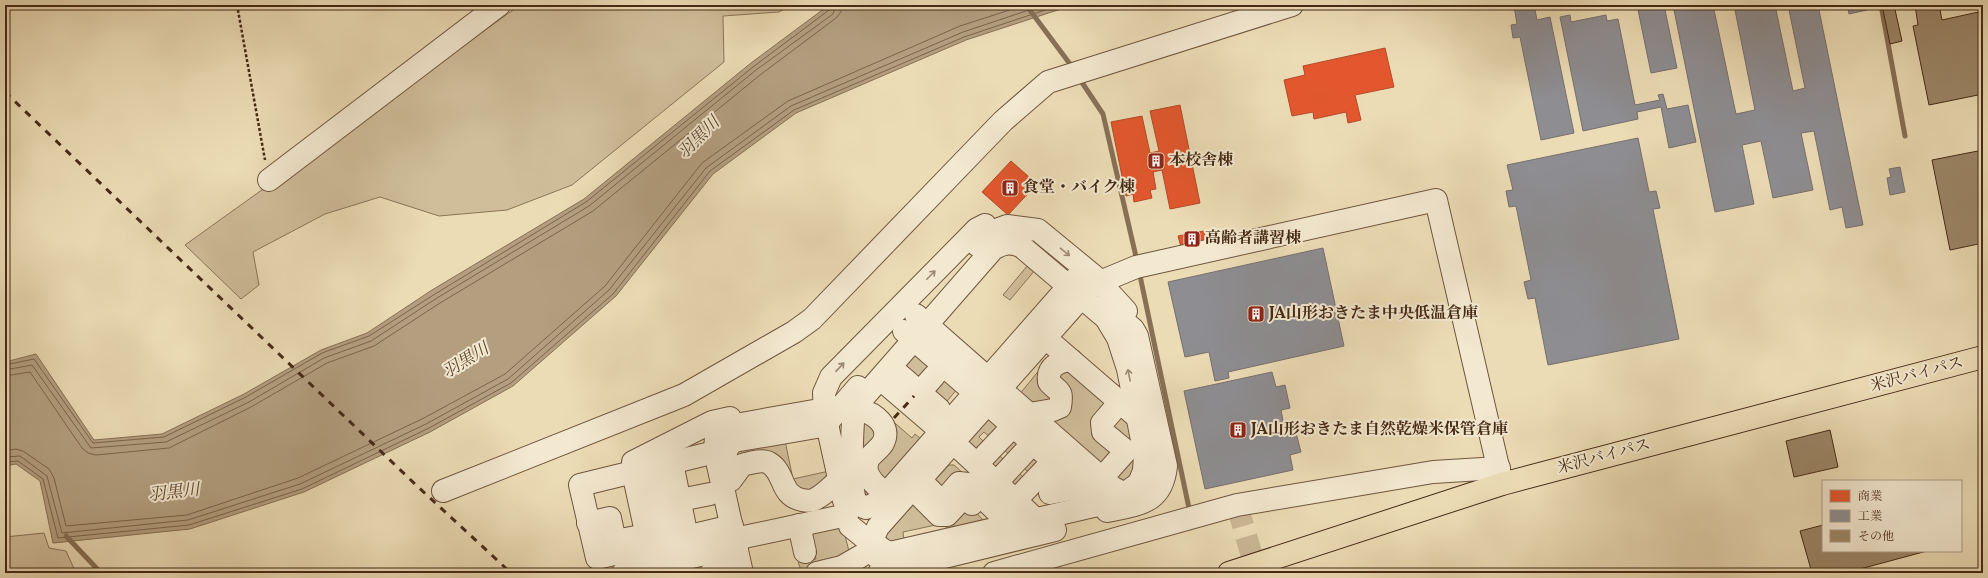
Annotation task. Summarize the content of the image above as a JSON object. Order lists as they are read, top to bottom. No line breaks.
{"streets":{"highway":["米沢バイパス"]},"water":["羽黒川"],"places":{"building":["本校舎棟","食堂・バイク棟","高齢者講習棟","JA山形おきたま中央低温倉庫","JA山形おきたま自然乾燥米保管倉庫"]},"legend":["商業","工業","その他"]}
